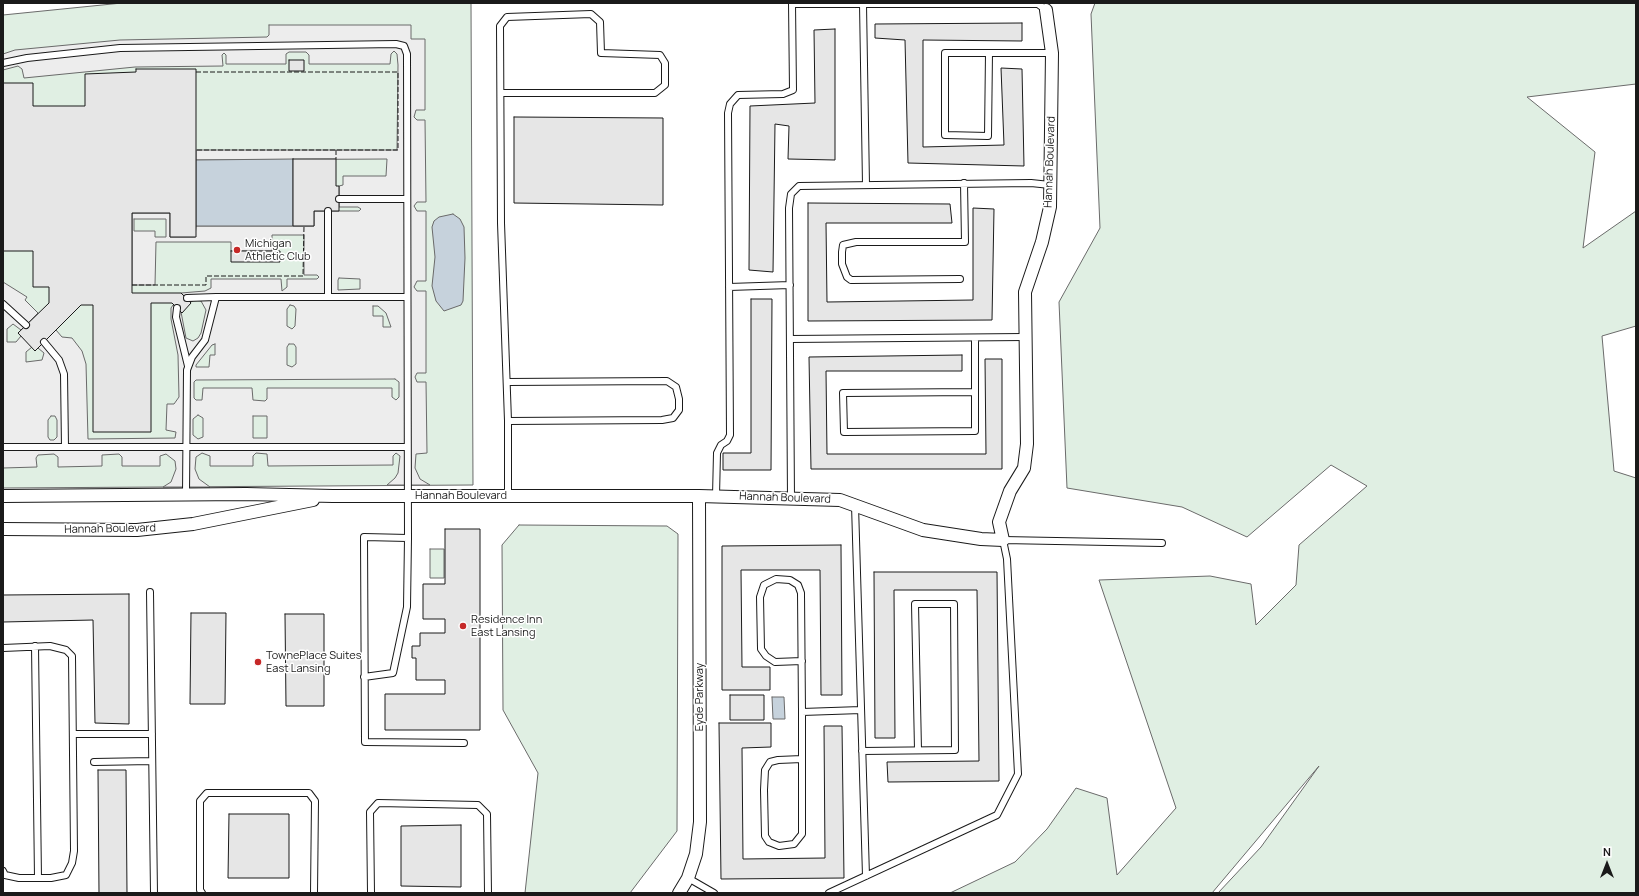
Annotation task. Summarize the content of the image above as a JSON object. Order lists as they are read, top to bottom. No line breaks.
{"streets":{"street":["Hannah Boulevard","Eyde Parkway"]},"crossings":[["Hannah Boulevard","Eyde Parkway"]],"places":["Michigan Athletic Club","Residence Inn East Lansing","TownePlace Suites East Lansing"],"north":"top"}
